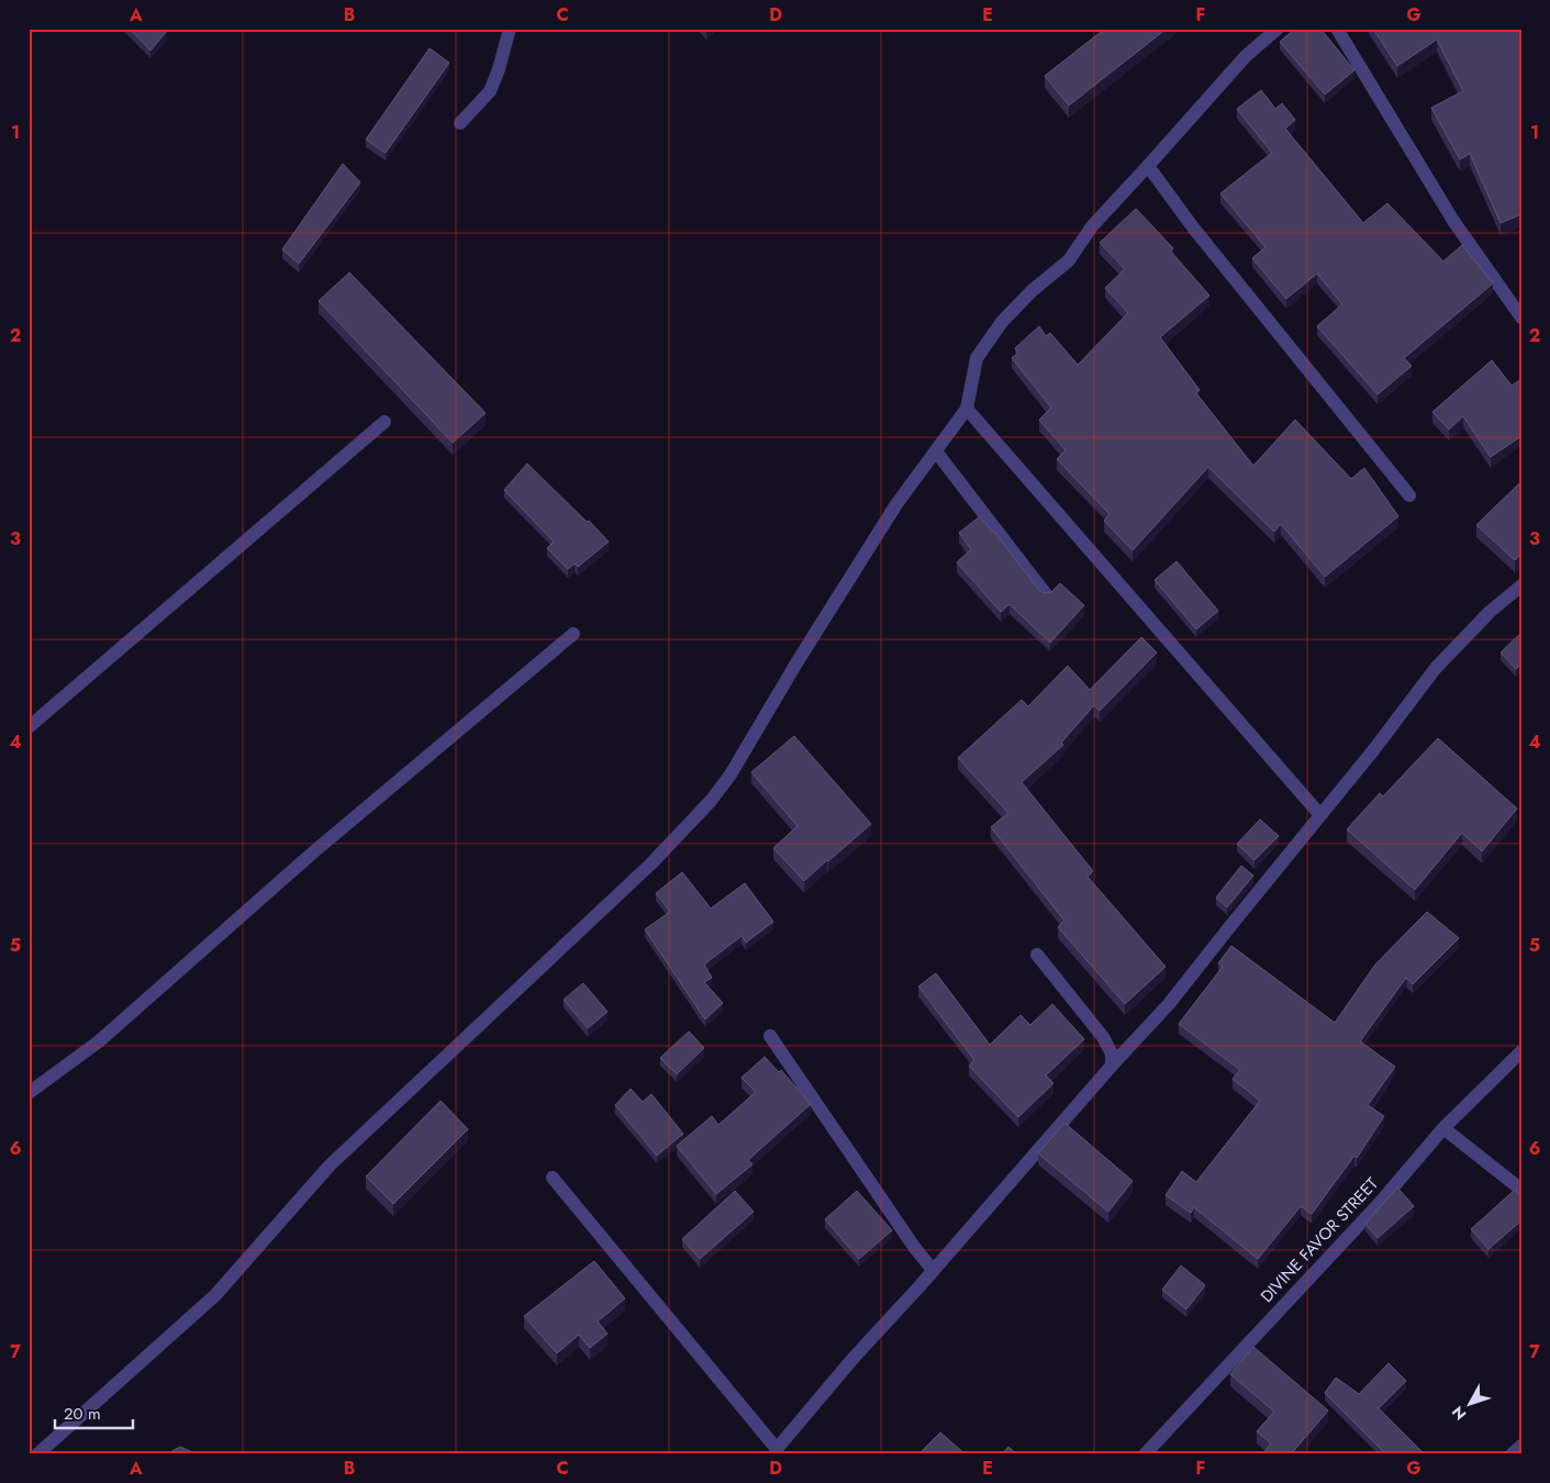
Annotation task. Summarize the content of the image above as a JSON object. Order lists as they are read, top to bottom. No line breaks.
{"streets":{"street":["DIVINE FAVOR STREET"]},"scale_bar":"20 m","north":"bottom left","grid":{"columns":["A","B","C","D","E","F","G"],"rows":["1","2","3","4","5","6","7"]}}
